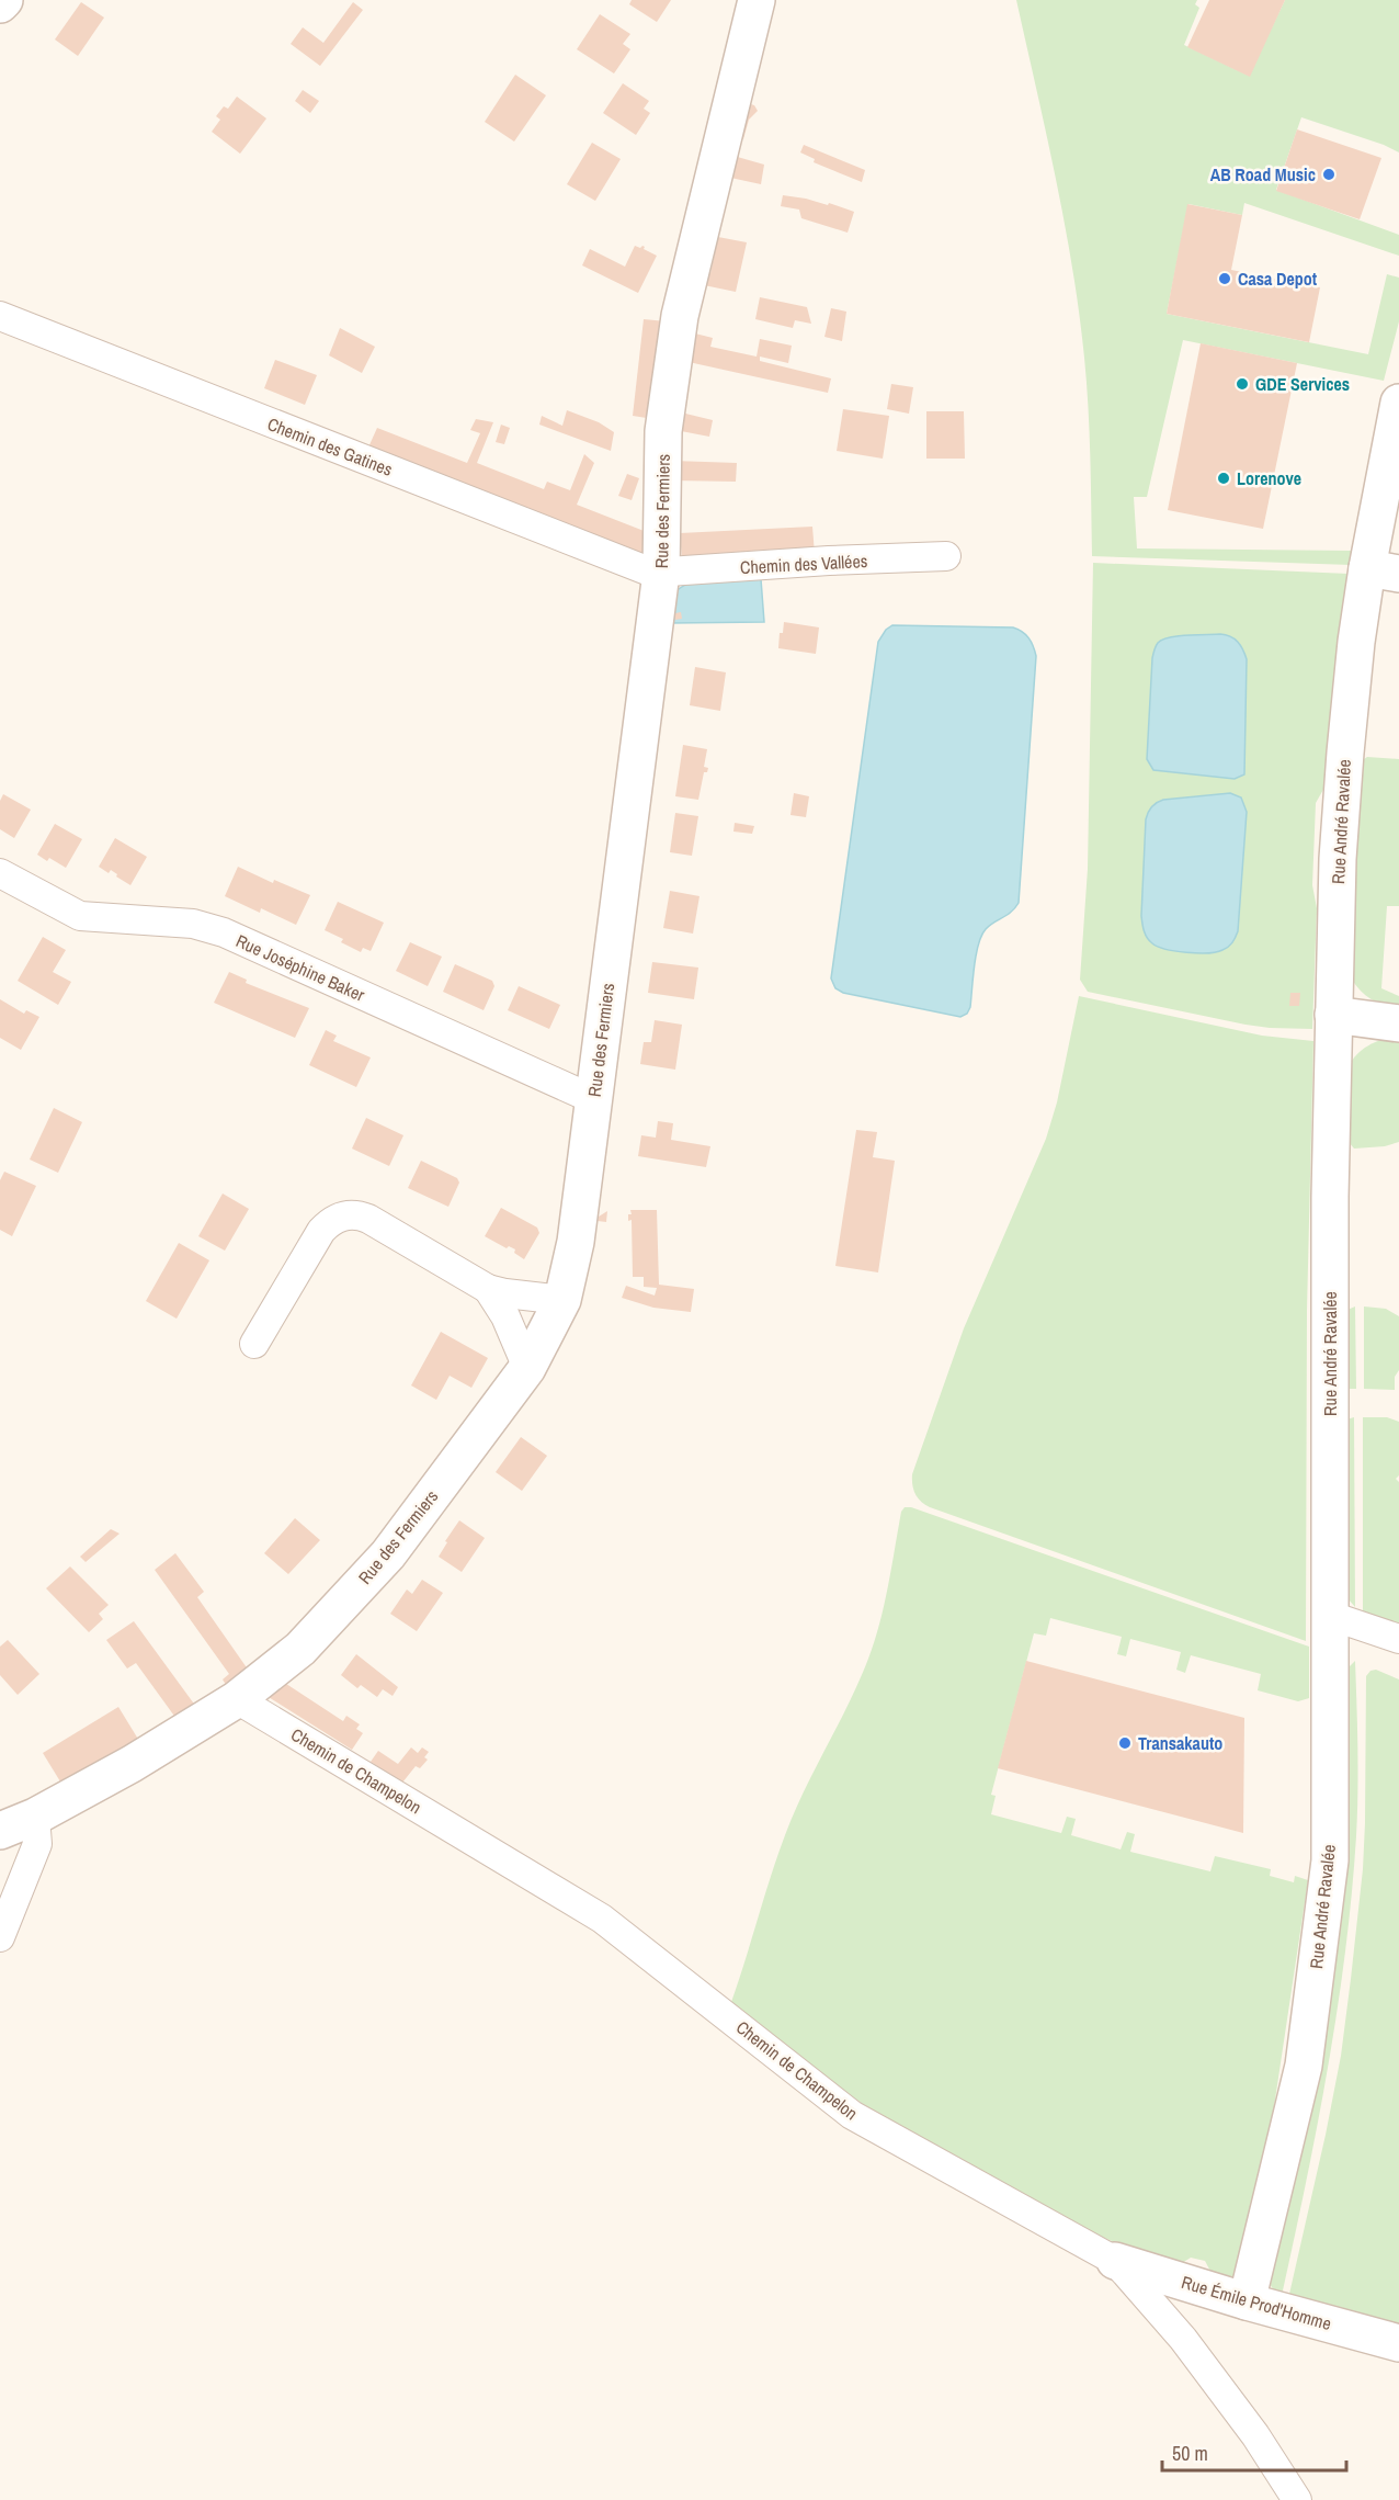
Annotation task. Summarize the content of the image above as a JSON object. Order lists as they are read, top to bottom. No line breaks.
{"streets":{"street":["Chemin des Gatines","Rue des Fermiers","Chemin des Vallées","Rue André Ravalée","Rue Joséphine Baker","Chemin de Champelon","Rue Émile Prod'Homme"]},"crossings":[["Chemin des Gatines","Rue des Fermiers"],["Chemin des Gatines","Chemin des Vallées"],["Rue des Fermiers","Chemin des Vallées"],["Rue des Fermiers","Rue Joséphine Baker"],["Rue des Fermiers","Chemin de Champelon"],["Rue André Ravalée","Rue Émile Prod'Homme"],["Chemin de Champelon","Rue Émile Prod'Homme"]],"places":["AB Road Music","Casa Depot","GDE Services","Lorenove","Transakauto"],"scale_bar":"50 m"}
